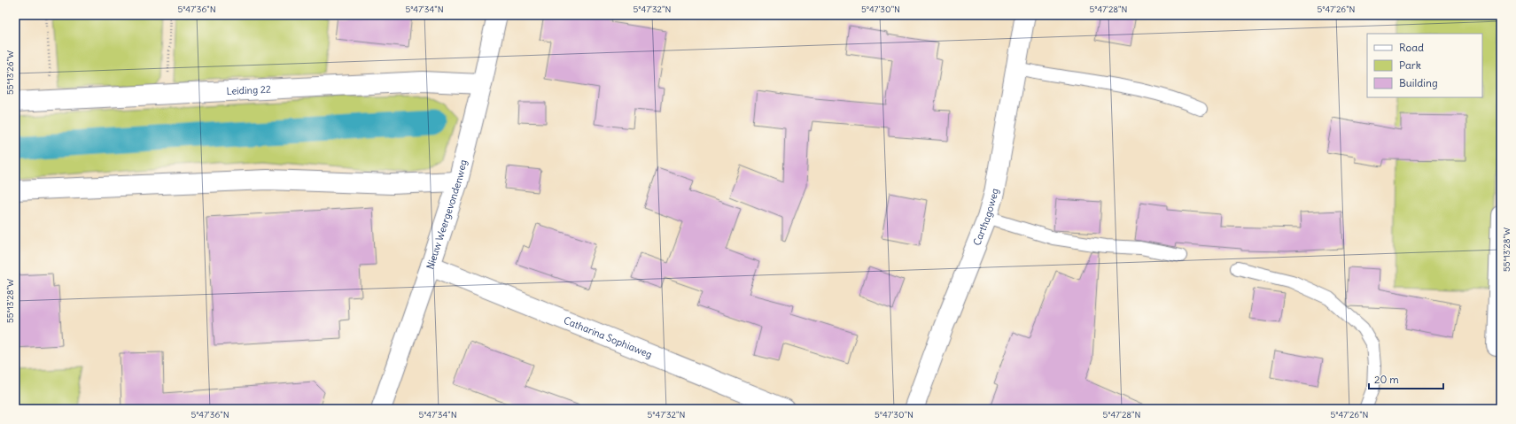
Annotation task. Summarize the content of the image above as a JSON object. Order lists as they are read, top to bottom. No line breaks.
{"streets":{"street":["Leiding 22","Nieuw Weergevondenweg","Carthagoweg","Catharina Sophiaweg"]},"crossings":[["Leiding 22","Nieuw Weergevondenweg"],["Nieuw Weergevondenweg","Catharina Sophiaweg"]],"legend":["Road","Park","Building"],"scale_bar":"20 m","coordinates":["5°47'36\"N","5°47'34\"N","5°47'32\"N","5°47'30\"N","5°47'28\"N","5°47'26\"N","55°13'26\"W","55°13'28\"W"]}
